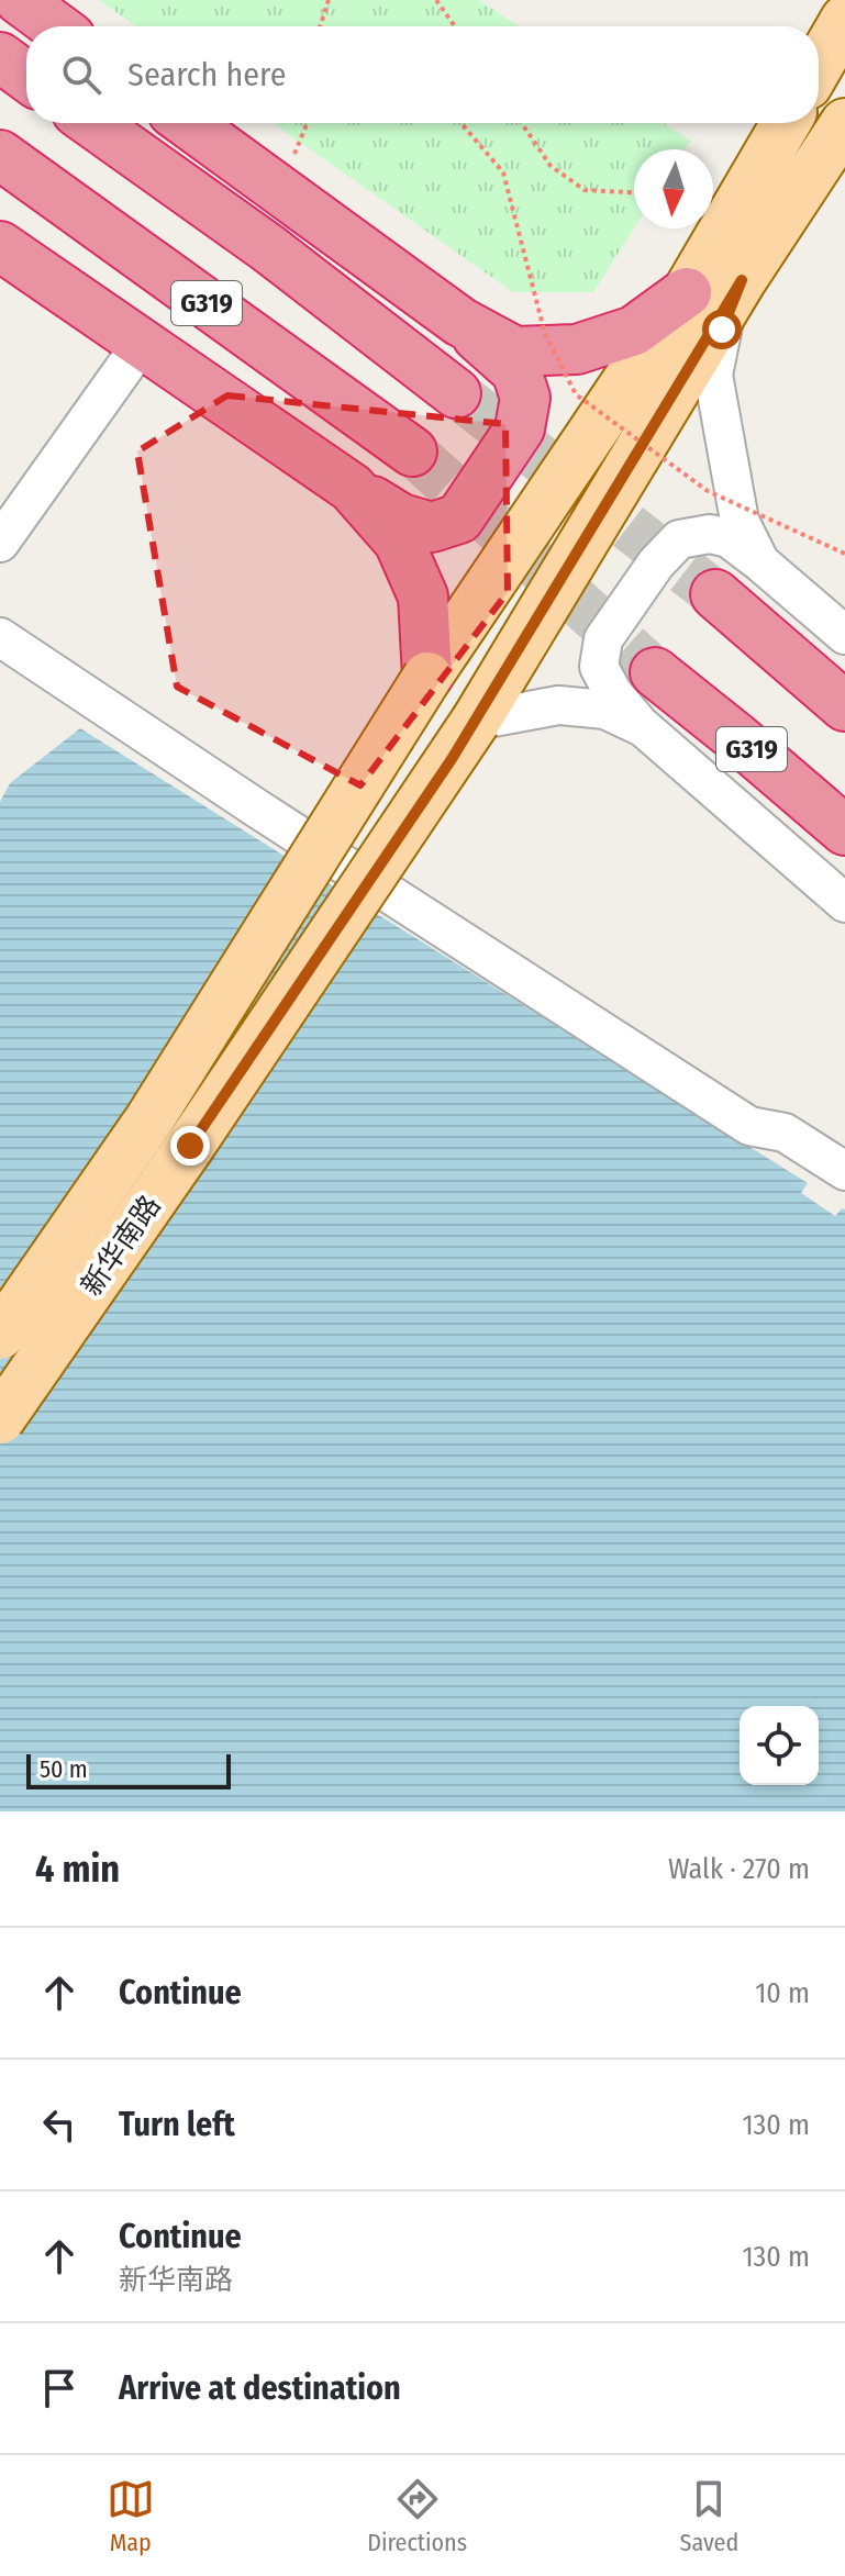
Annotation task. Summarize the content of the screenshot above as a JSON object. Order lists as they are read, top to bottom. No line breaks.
{"streets":{"highway":["G319"],"main road":["新华南路"]},"scale_bar":"50 m","north":"bottom","page":{"search":"Search here","scale":"50 m","heading":["4 min","Walk · 270 m"],"list":[["Continue","10 m"],["Turn left","130 m"],["Continue","新华南路","130 m"],"Arrive at destination"],"nav":["Map","Directions","Saved"]}}
